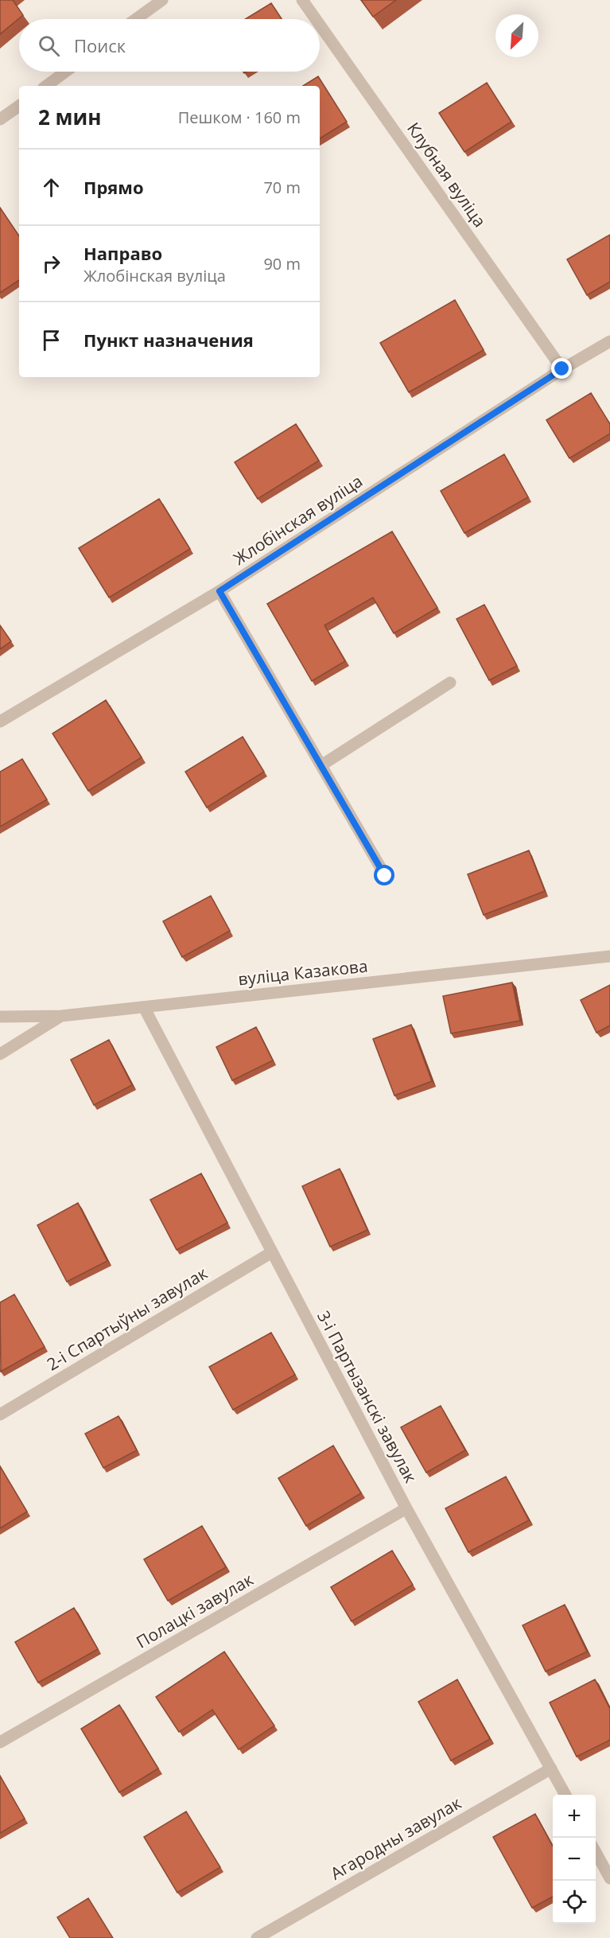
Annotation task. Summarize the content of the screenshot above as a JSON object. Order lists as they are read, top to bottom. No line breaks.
{"streets":{"street":["Клубная вуліца","Жлобінская вуліца","вуліца Казакова","2-і Спартыўны завулак","3-і Партызанскі завулак","Полацкі завулак","Агародны завулак"]},"crossings":[["Клубная вуліца","Жлобінская вуліца"],["вуліца Казакова","3-і Партызанскі завулак"],["2-і Спартыўны завулак","3-і Партызанскі завулак"],["3-і Партызанскі завулак","Полацкі завулак"],["3-і Партызанскі завулак","Агародны завулак"]],"north":"bottom left","page":{"search":"Поиск","heading":["2 мин","Пешком · 160 m"],"list":[["Прямо","70 m"],["Направо","Жлобінская вуліца","90 m"],"Пункт назначения"],"map_buttons":["+","−"]}}
